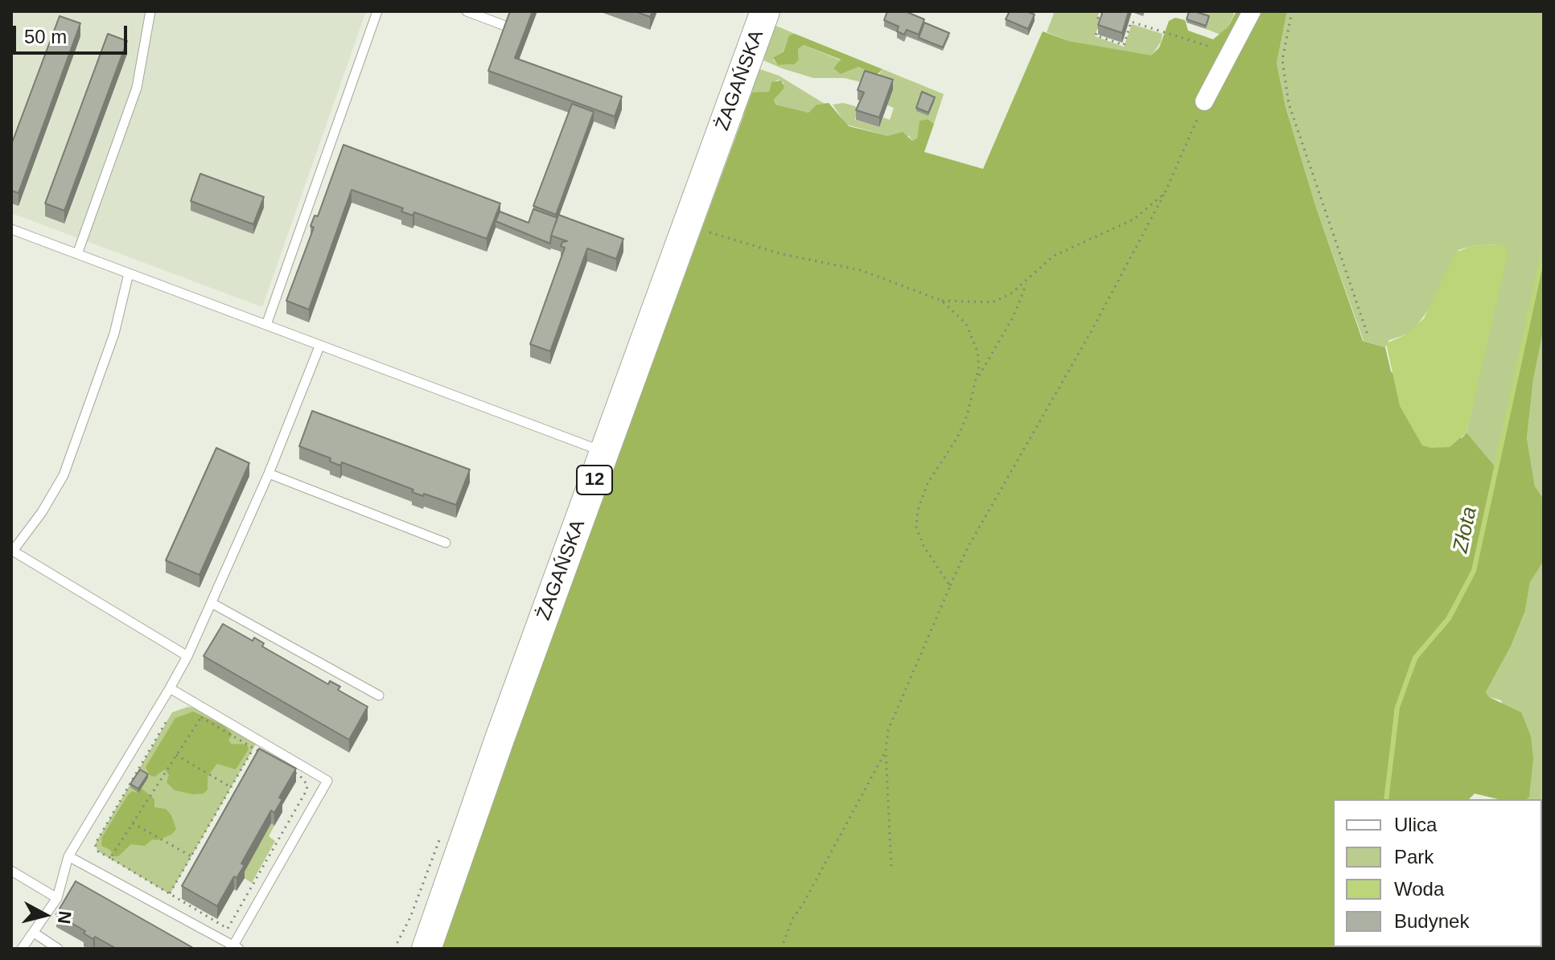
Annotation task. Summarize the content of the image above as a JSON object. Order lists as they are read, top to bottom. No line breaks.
{"streets":{"main road":["ŻAGAŃSKA","12"]},"water":["Złota"],"legend":["Ulica","Park","Woda","Budynek"],"scale_bar":"50 m","north":"right"}
